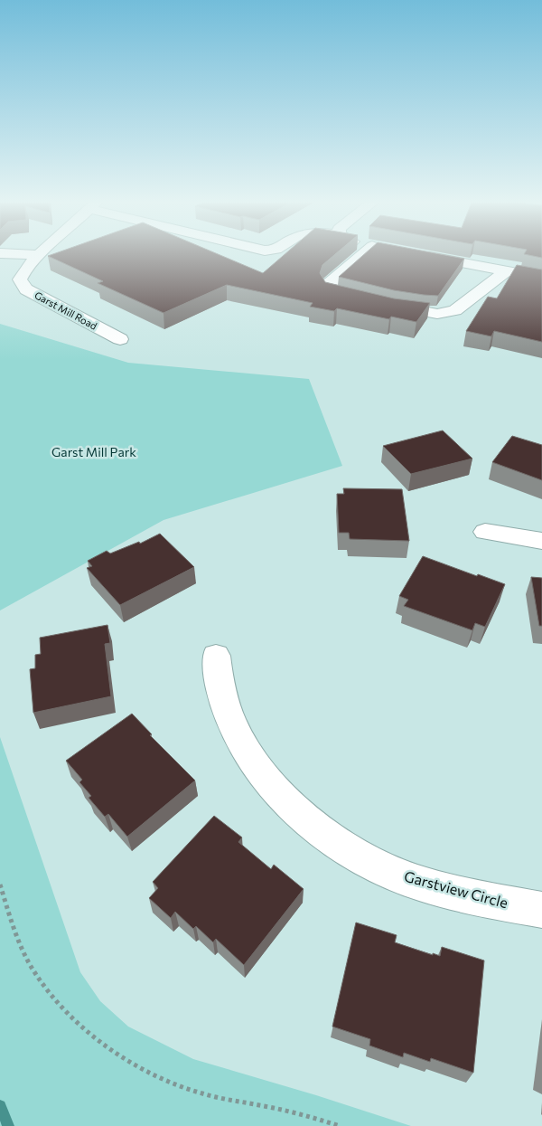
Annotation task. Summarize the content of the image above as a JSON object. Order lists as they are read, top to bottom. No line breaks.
{"streets":{"street":["Garst Mill Road","Garstview Circle"]},"parks":["Garst Mill Park"]}
